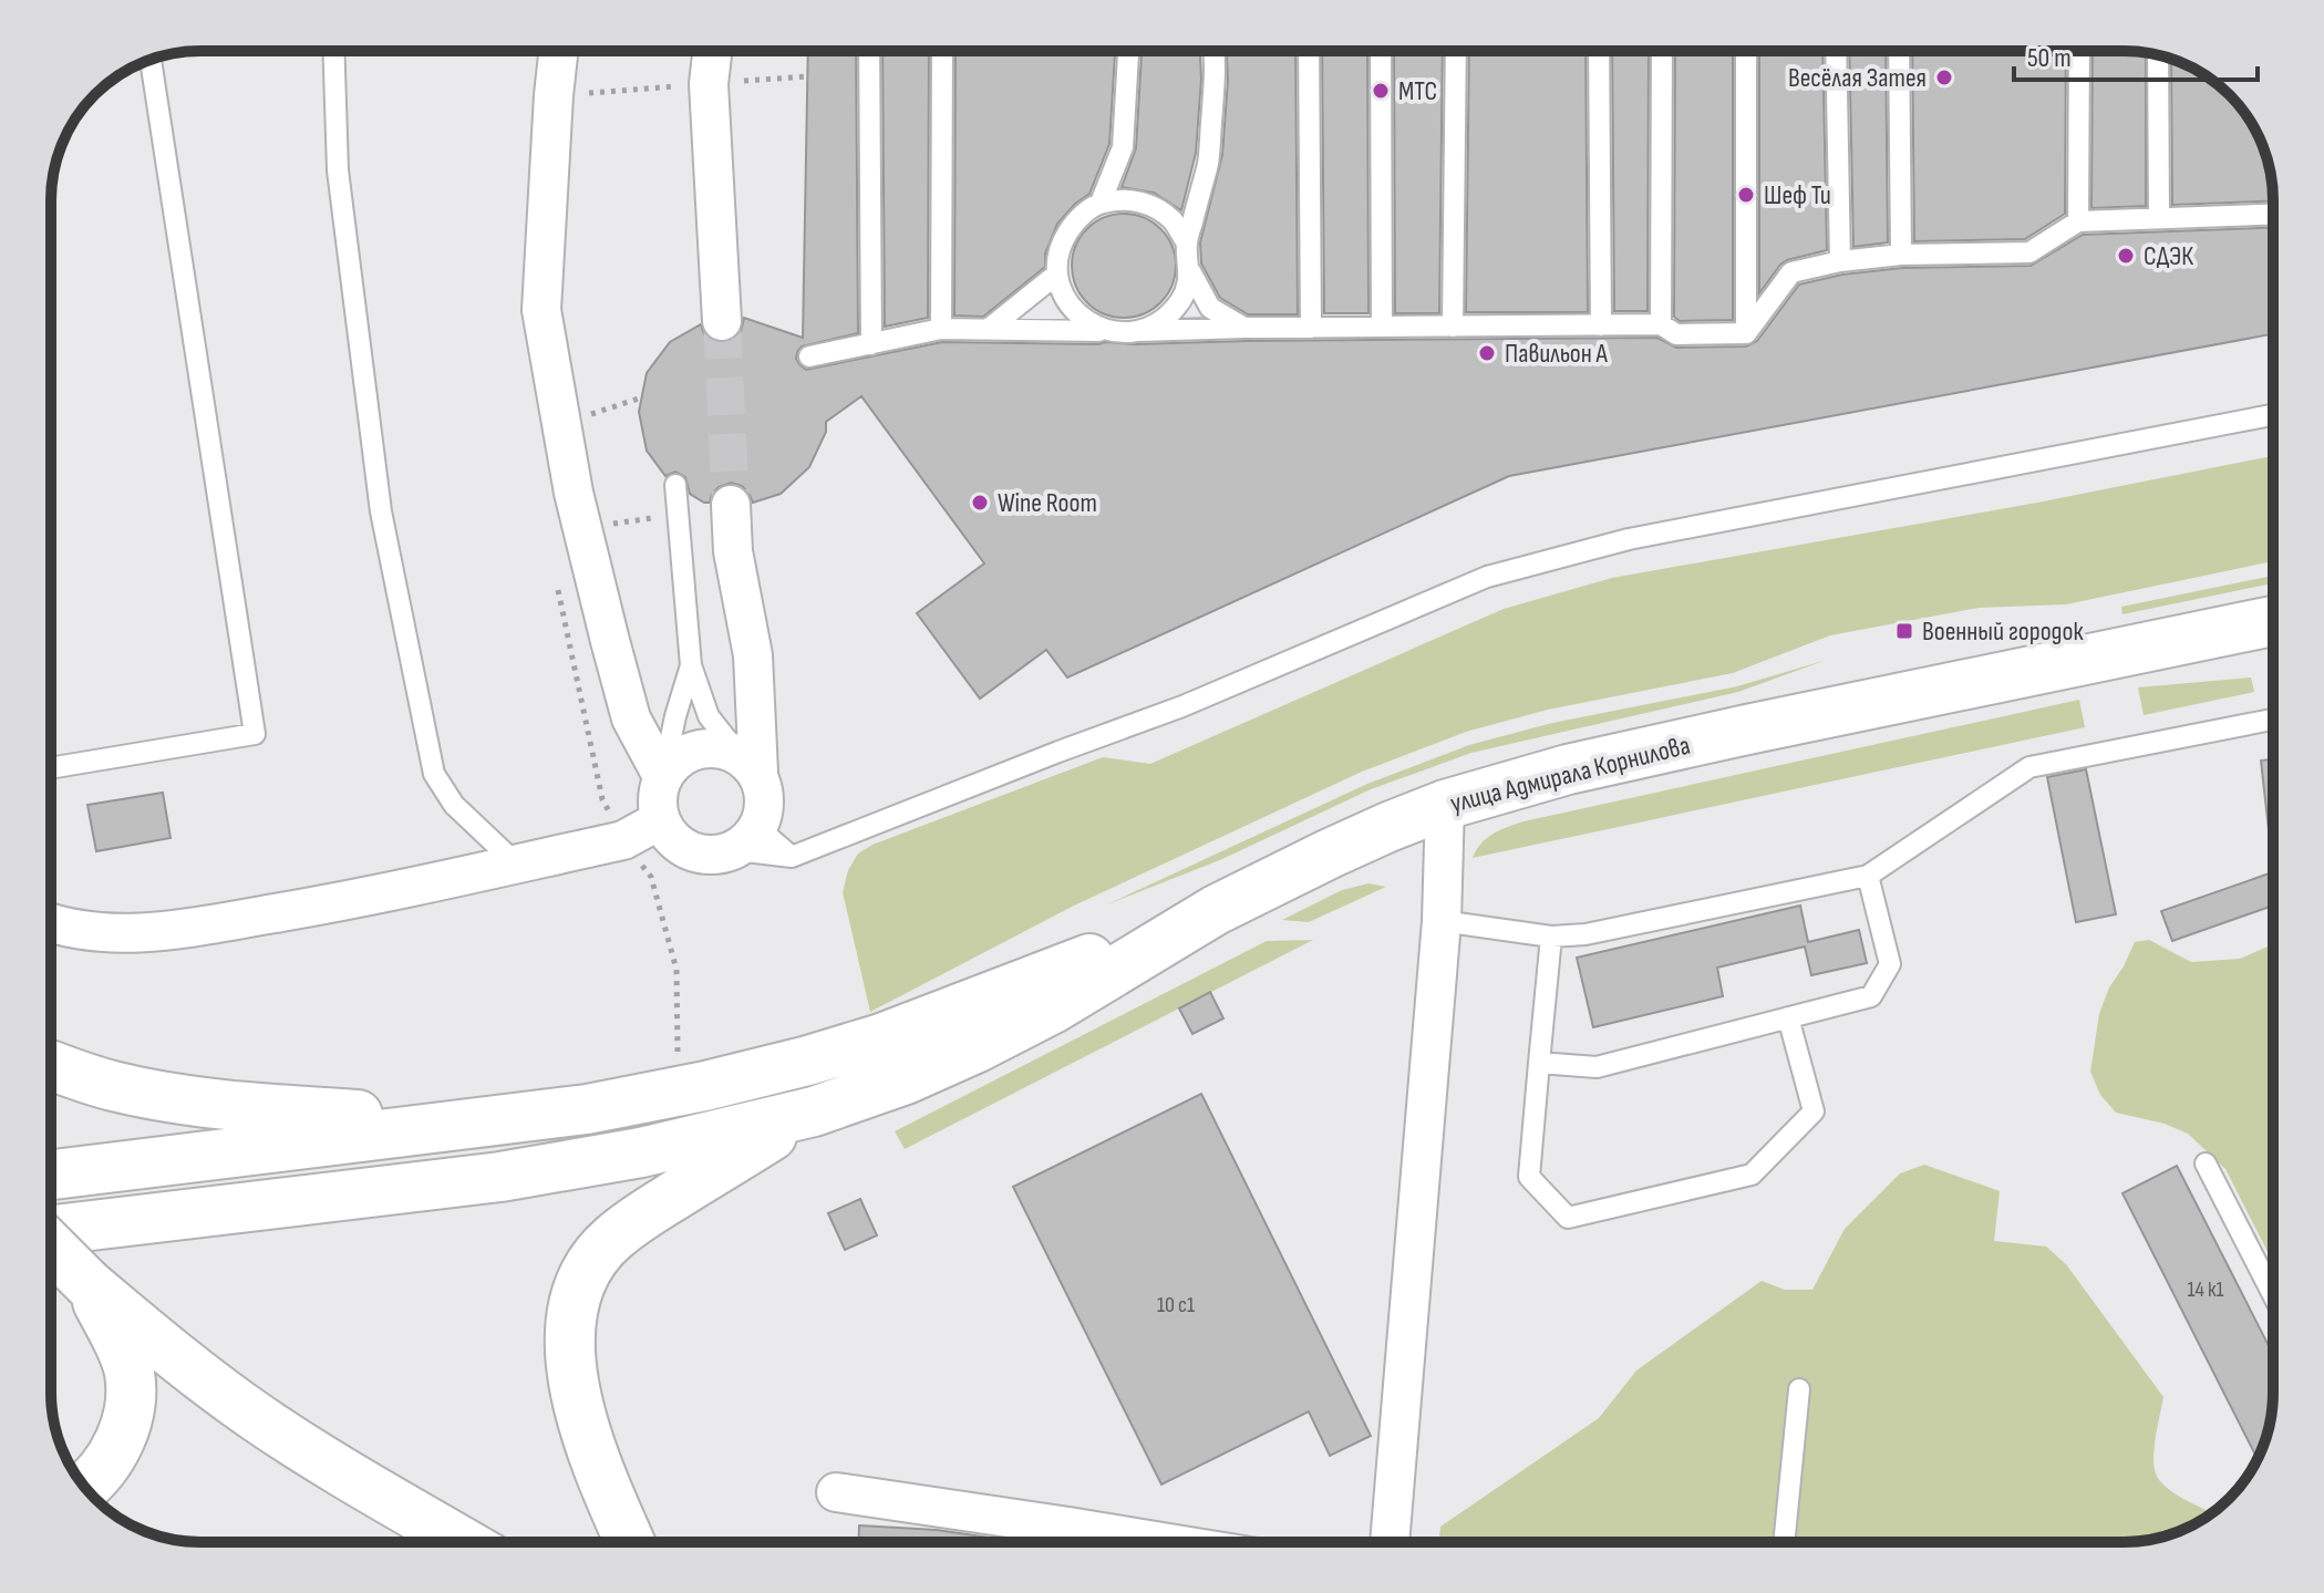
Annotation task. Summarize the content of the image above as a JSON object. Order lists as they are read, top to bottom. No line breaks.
{"streets":{"main road":["улица Адмирала Корнилова"]},"places":{"other":["Весёлая Затея","МТС","Шеф Ти","СДЭК","Павильон А","Wine Room"],"transit":["Военный городок"]},"house_numbers":["14 к1","10 с1"],"scale_bar":"50 m"}
